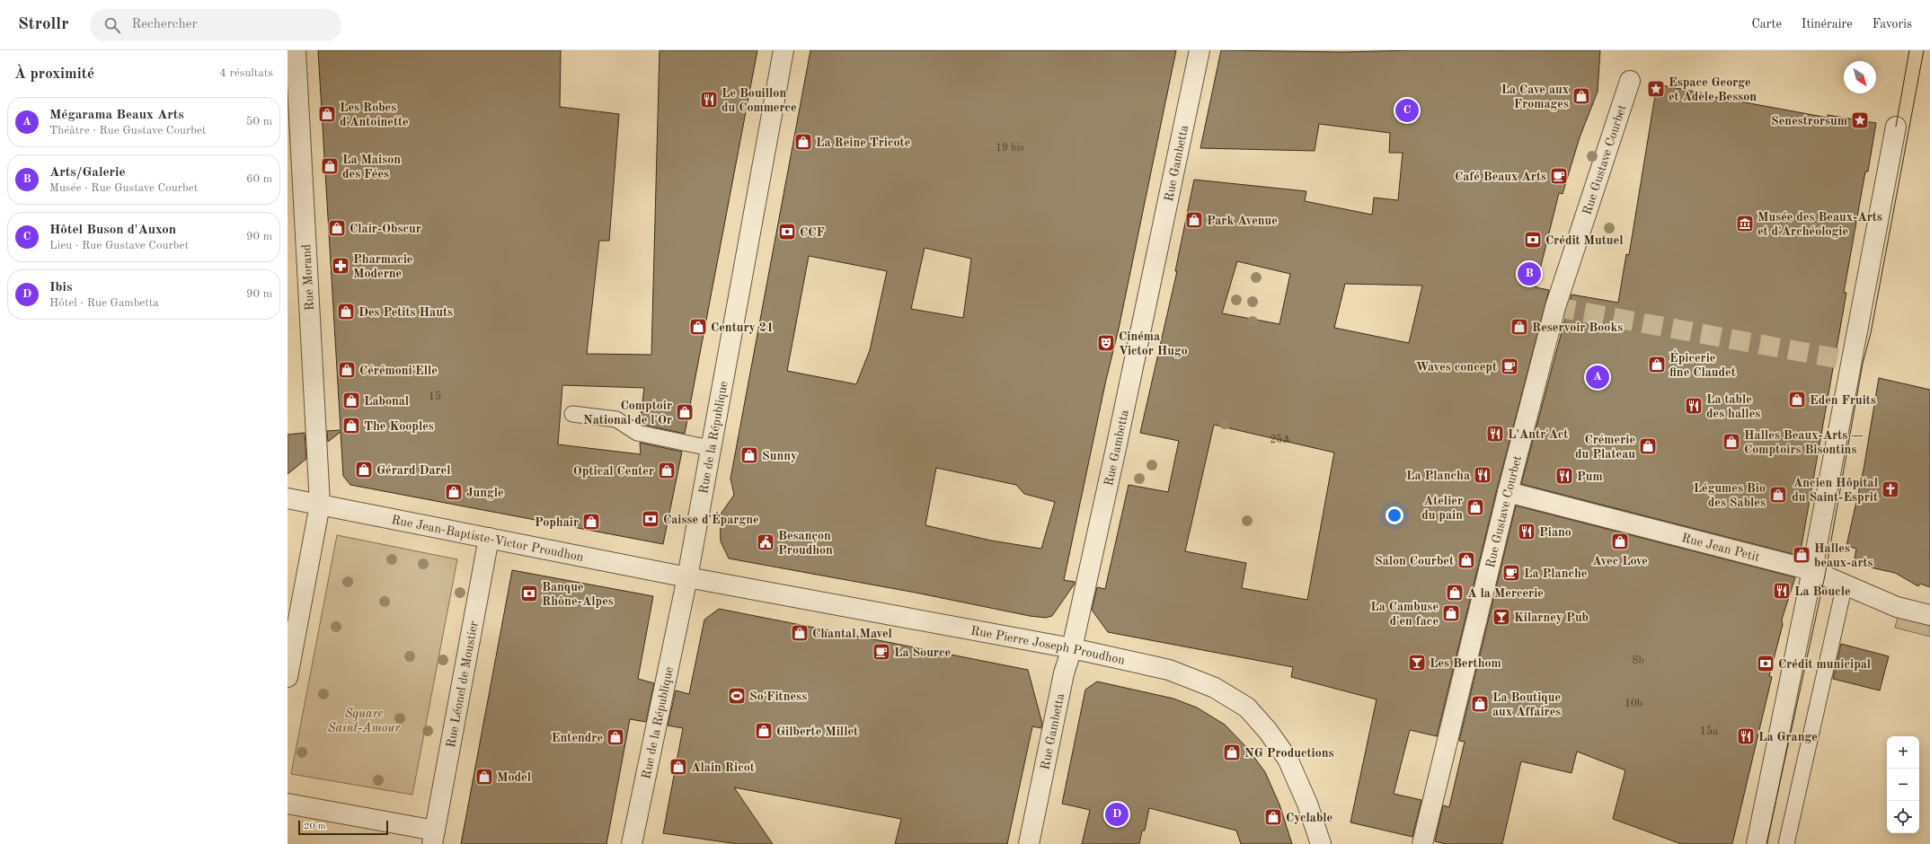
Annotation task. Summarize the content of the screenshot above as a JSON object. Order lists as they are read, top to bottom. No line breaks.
{"streets":{"street":["Rue Gustave Courbet","Rue Gambetta","Rue Morand","Rue de la République","Rue Jean-Baptiste-Victor Proudhon","Rue Jean Petit","Rue Pierre Joseph Proudhon","Rue Léonel de Moustier"]},"crossings":[["Rue Gustave Courbet","Rue Jean Petit"],["Rue Gambetta","Rue Pierre Joseph Proudhon"],["Rue Morand","Rue Jean-Baptiste-Victor Proudhon"],["Rue de la République","Rue Jean-Baptiste-Victor Proudhon"],["Rue de la République","Rue Pierre Joseph Proudhon"],["Rue Jean-Baptiste-Victor Proudhon","Rue Pierre Joseph Proudhon"],["Rue Jean-Baptiste-Victor Proudhon","Rue Léonel de Moustier"]],"parks":["Square Saint-Amour"],"places":{"place":["Espace George et Adèle Besson","Senestrorsum"],"shop":["La Cave aux Fromages","Les Robes d'Antoinette","La Reine Tricote","La Maison des Fées","Park Avenue","Clair-Obscur","Des Petits Hauts","Century 21","Reservoir Books","Épicerie fine Claudet","Cérémoni'Elle","Eden Fruits","Labonal","Comptoir National de l'Or","The Kooples","Halles Beaux-Arts — Comptoirs Bisontins","Crémerie du Plateau","Sunny","Gérard Darel","Optical Center","Jungle","Légumes Bio des Sables","Atelier du pain","Pophair","Avec Love","Halles beaux-arts","Salon Courbet","A la Mercerie","La Cambuse d'en face","Chantal Mavel","La Boutique aux Affaires","Gilberte Millet","Entendre","NG Productions","Alain Ricot","Model","Cyclable"],"restaurant":["Le Bouillon du Commerce","La table des halles","L'Antr'Act","La Plancha","Pum","Piano","La Boucle","La Grange"],"cafe":["Café Beaux Arts","Waves concept","La Planche","La Source"],"museum":["Musée des Beaux-Arts et d'Archéologie"],"bank":["CCF","Crédit Mutuel","Caisse d'Épargne","Banque Rhône-Alpes","Crédit municipal"],"pharmacy":["Pharmacie Moderne"],"theatre":["Cinéma Victor Hugo"],"church":["Ancien Hôpital du Saint-Esprit"],"public building":["Besançon Proudhon"],"bar":["Kilarney Pub","Les Berthom"],"sports":["So'Fitness"]},"house_numbers":["19 bis","15","25A","8b","10b","15a"],"scale_bar":"20 m","north":"bottom right","page":{"header":"Strollr","search":"Rechercher","nav":["Carte","Itinéraire","Favoris"],"heading":["À proximité","4 résultats"],"list":[{"mark":"A","name":"Mégarama Beaux Arts","note":"Théâtre · Rue Gustave Courbet","value":"50 m"},{"mark":"B","name":"Arts/Galerie","note":"Musée · Rue Gustave Courbet","value":"60 m"},{"mark":"C","name":"Hôtel Buson d'Auxon","note":"Lieu · Rue Gustave Courbet","value":"90 m"},{"mark":"D","name":"Ibis","note":"Hôtel · Rue Gambetta","value":"90 m"}],"pins":["C","B","A","D"],"map_buttons":["+","−"],"scale":"20 m"}}
